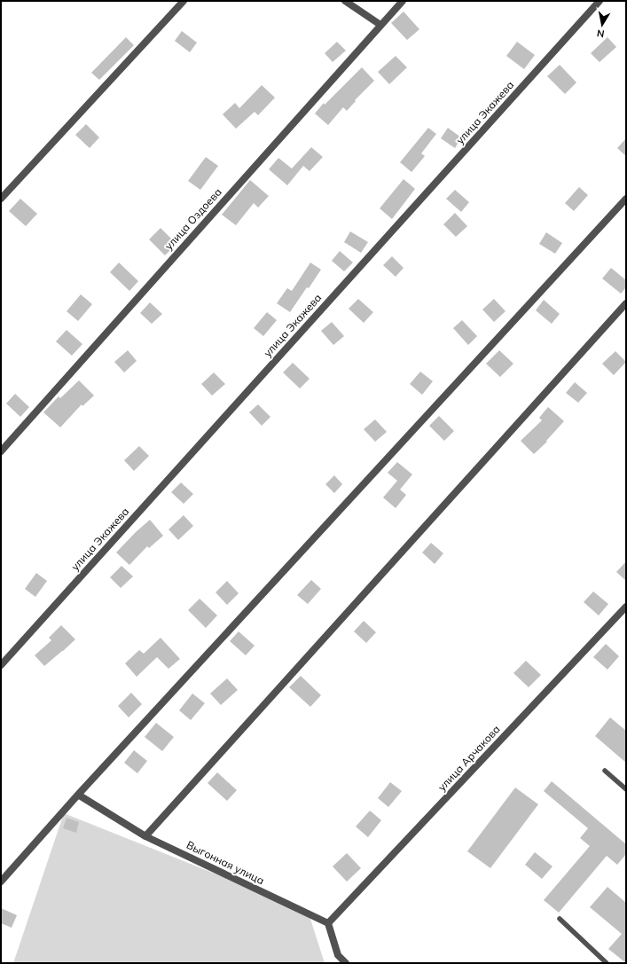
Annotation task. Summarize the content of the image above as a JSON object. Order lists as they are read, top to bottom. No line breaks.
{"streets":{"street":["улица Экажева","улица Оздоева","улица Арчакова","Выгонная улица"]},"crossings":[["улица Арчакова","Выгонная улица"]],"north":"bottom"}
